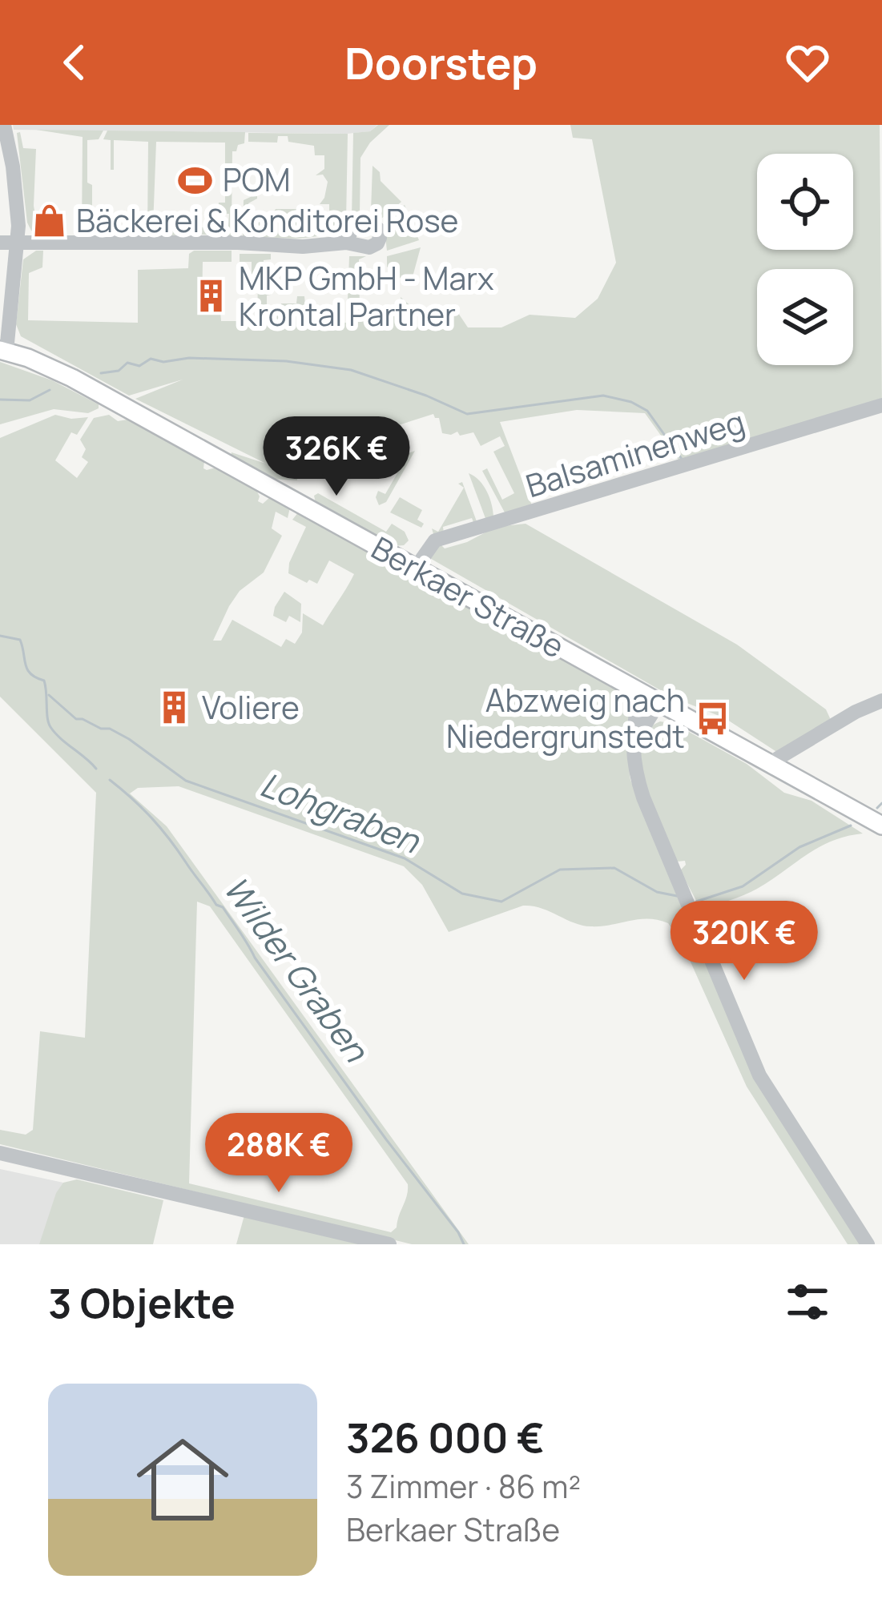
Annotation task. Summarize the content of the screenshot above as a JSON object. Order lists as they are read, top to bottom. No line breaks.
{"streets":{"main road":["Berkaer Straße"],"street":["Balsaminenweg"]},"crossings":[["Balsaminenweg","Berkaer Straße"]],"water":["Lohgraben","Wilder Graben"],"places":{"sports":["POM"],"shop":["Bäckerei & Konditorei Rose"],"building":["MKP GmbH - Marx Krontal Partner","Voliere"],"bus stop":["Abzweig nach Niedergrunstedt"]},"page":{"header":"Doorstep","price":["326K €","320K €","288K €"],"heading":"3 Objekte","list":[{"name":"326 000 €","note":"3 Zimmer · 86 m² · Berkaer Straße"}]}}
